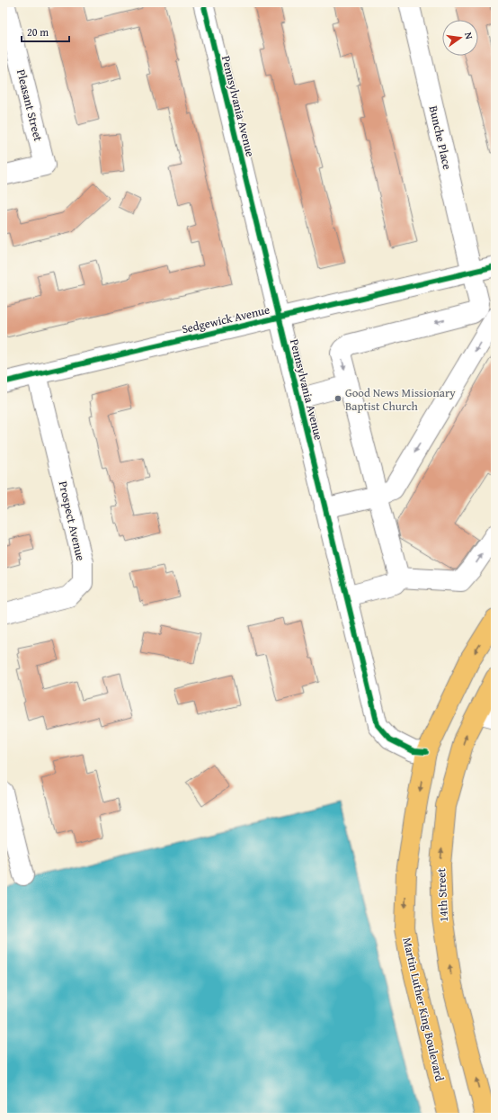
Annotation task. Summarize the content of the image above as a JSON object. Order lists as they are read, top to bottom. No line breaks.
{"streets":{"main road":["14th Street","Martin Luther King Boulevard"],"street":["Pleasant Street","Pennsylvania Avenue","Bunche Place","Sedgewick Avenue","Prospect Avenue"]},"crossings":[["Pennsylvania Avenue","Sedgewick Avenue"],["Pennsylvania Avenue","Martin Luther King Boulevard"],["Bunche Place","Sedgewick Avenue"],["Sedgewick Avenue","Prospect Avenue"]],"one_way":["14th Street","Martin Luther King Boulevard"],"places":["Good News Missionary Baptist Church"],"scale_bar":"20 m","north":"right"}
